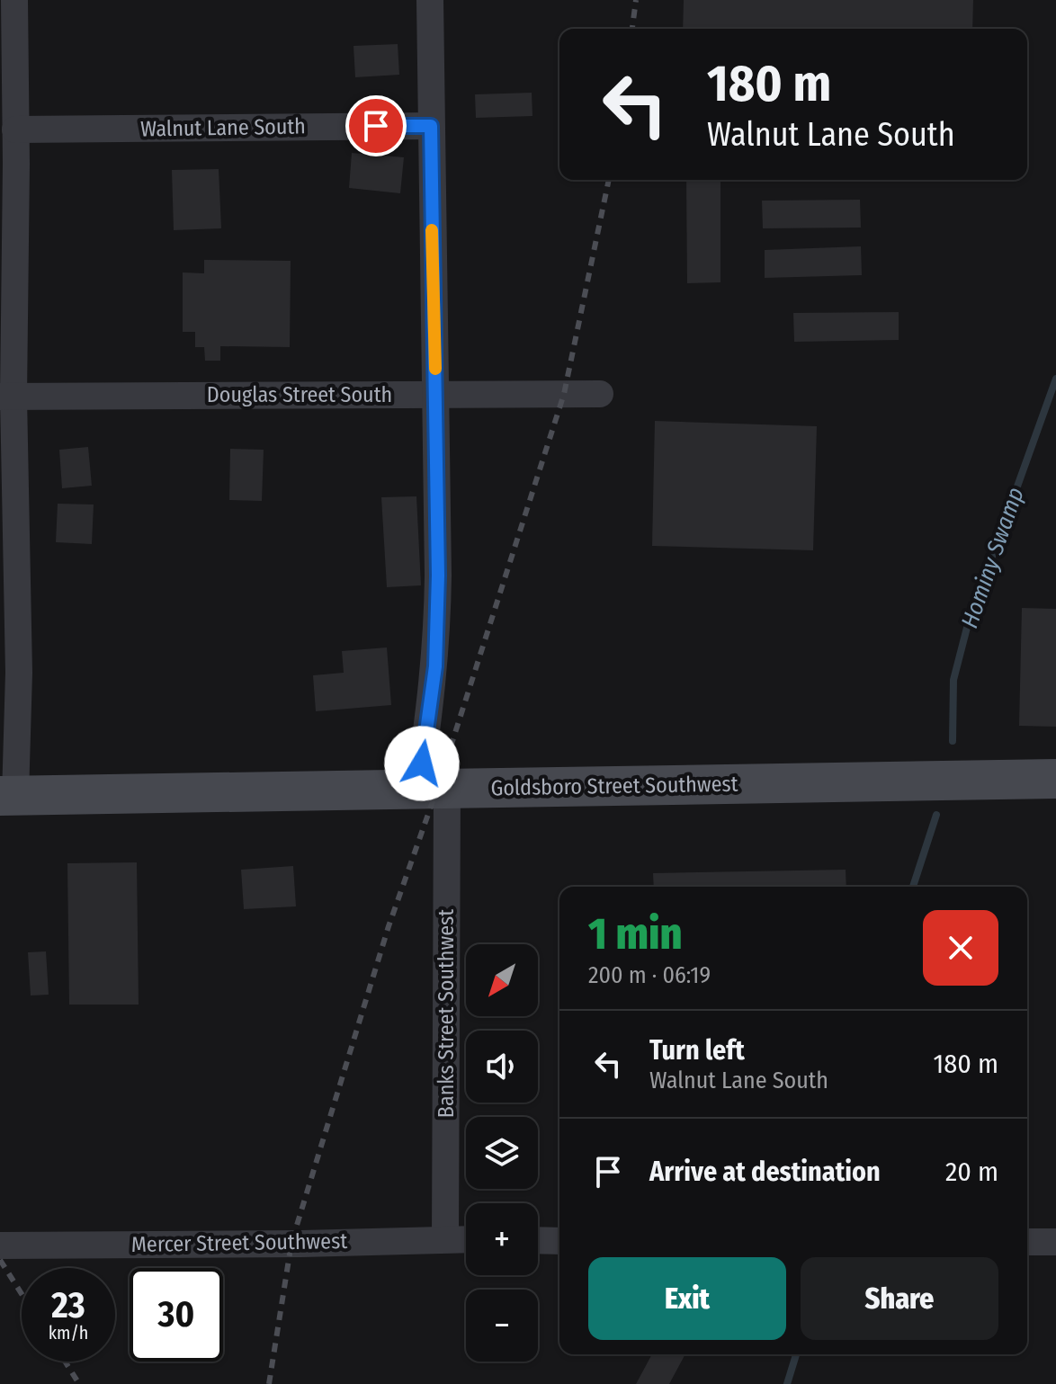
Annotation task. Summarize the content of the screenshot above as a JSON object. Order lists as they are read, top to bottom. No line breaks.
{"streets":{"street":["Walnut Lane South","Douglas Street South","Goldsboro Street Southwest","Banks Street Southwest","Mercer Street Southwest"]},"crossings":[["Walnut Lane South","Banks Street Southwest"],["Douglas Street South","Banks Street Southwest"],["Goldsboro Street Southwest","Banks Street Southwest"],["Banks Street Southwest","Mercer Street Southwest"]],"water":["Hominy Swamp"],"north":"bottom left","page":{"turn":["180 m","Walnut Lane South"],"heading":["1 min","200 m · 06:19"],"map_buttons":["+","−"],"list":[{"name":"Turn left","note":"Walnut Lane South","value":"180 m"},{"name":"Arrive at destination","value":"20 m"}],"buttons":["Exit","Share"],"speed":"23 km/h","limit":"30"}}
